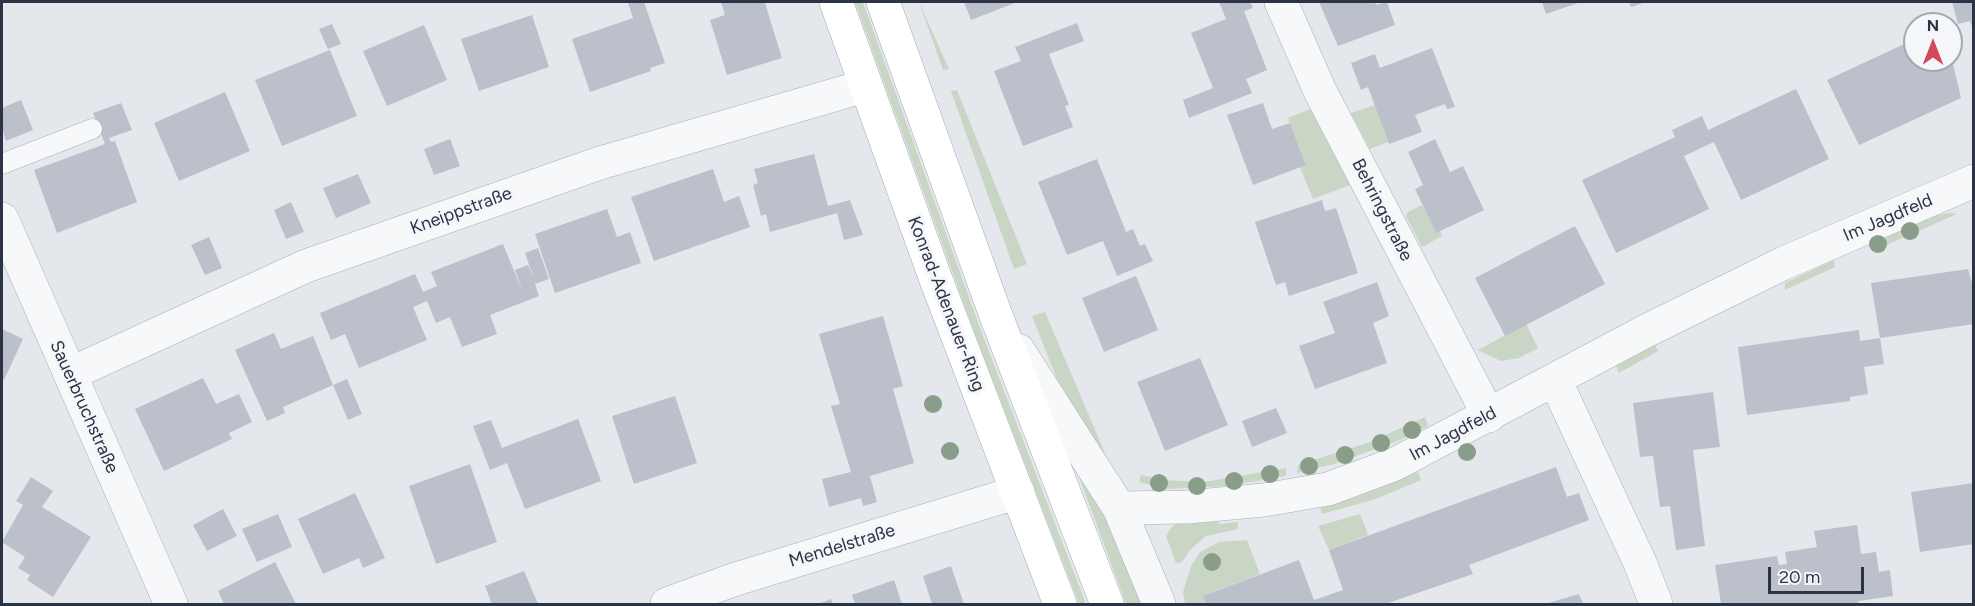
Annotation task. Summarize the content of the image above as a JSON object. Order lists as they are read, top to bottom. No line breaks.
{"streets":{"main road":["Konrad-Adenauer-Ring"],"street":["Behringstraße","Kneippstraße","Im Jagdfeld","Sauerbruchstraße","Mendelstraße"]},"crossings":[["Behringstraße","Im Jagdfeld"],["Kneippstraße","Konrad-Adenauer-Ring"],["Kneippstraße","Sauerbruchstraße"],["Konrad-Adenauer-Ring","Mendelstraße"]],"scale_bar":"20 m","north":"top"}
